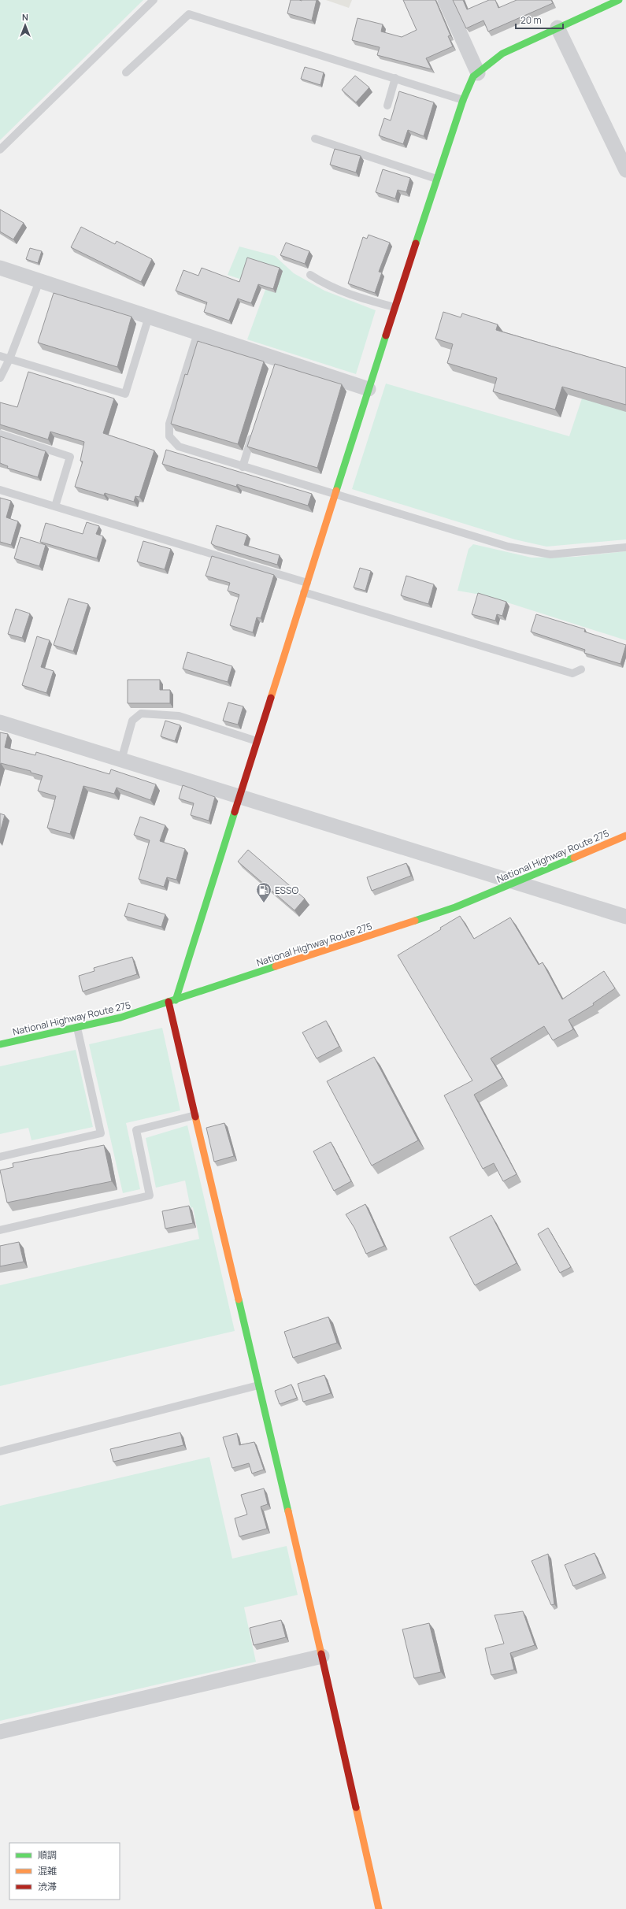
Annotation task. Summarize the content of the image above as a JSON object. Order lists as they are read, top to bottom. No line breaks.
{"streets":{"main road":["National Highway Route 275"]},"places":{"fuel station":["ESSO"]},"legend":["順調","混雑","渋滞"],"scale_bar":"20 m","north":"top"}
